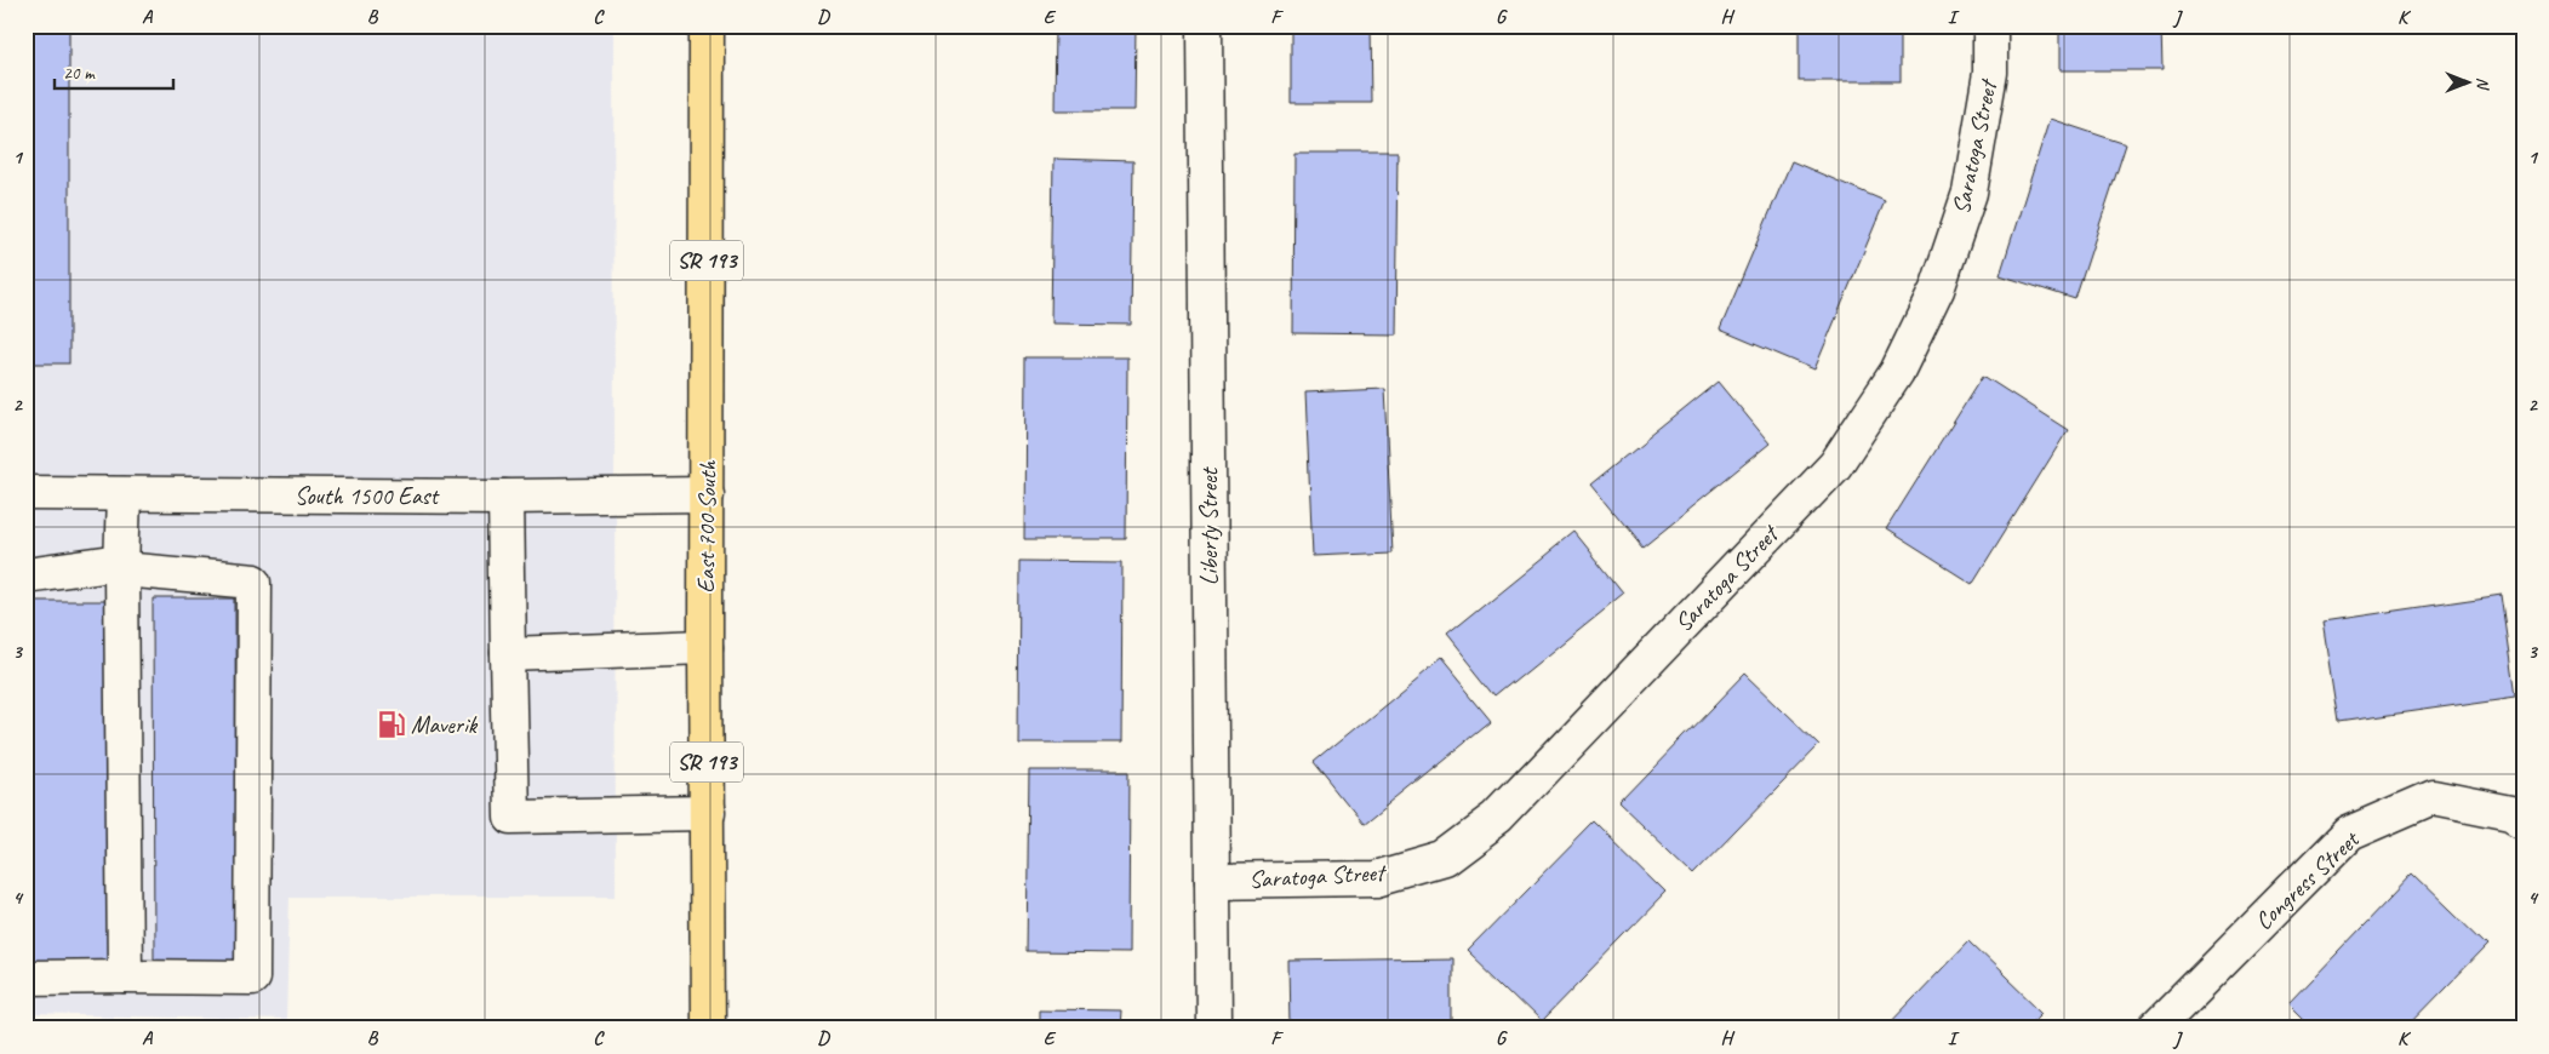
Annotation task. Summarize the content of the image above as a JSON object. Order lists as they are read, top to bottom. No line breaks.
{"streets":{"main road":["SR 193","East 700 South"],"street":["Saratoga Street","South 1500 East","Liberty Street","Congress Street"]},"crossings":[["Saratoga Street","Liberty Street"],["South 1500 East","East 700 South"]],"places":{"fuel station":["Maverik"]},"scale_bar":"20 m","north":"right","grid":{"columns":["A","B","C","D","E","F","G","H","I","J","K"],"rows":["1","2","3","4"]}}
